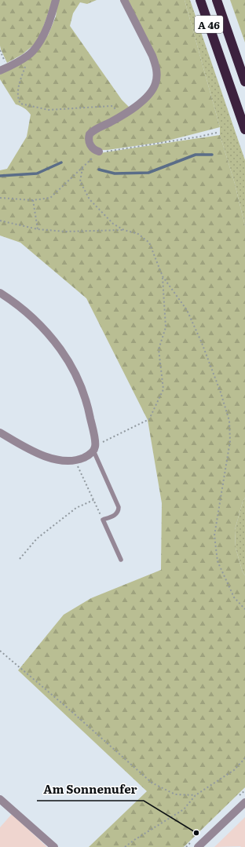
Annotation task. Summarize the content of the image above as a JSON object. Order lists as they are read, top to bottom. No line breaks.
{"streets":{"highway":["A 46"]},"places":["Am Sonnenufer"]}
